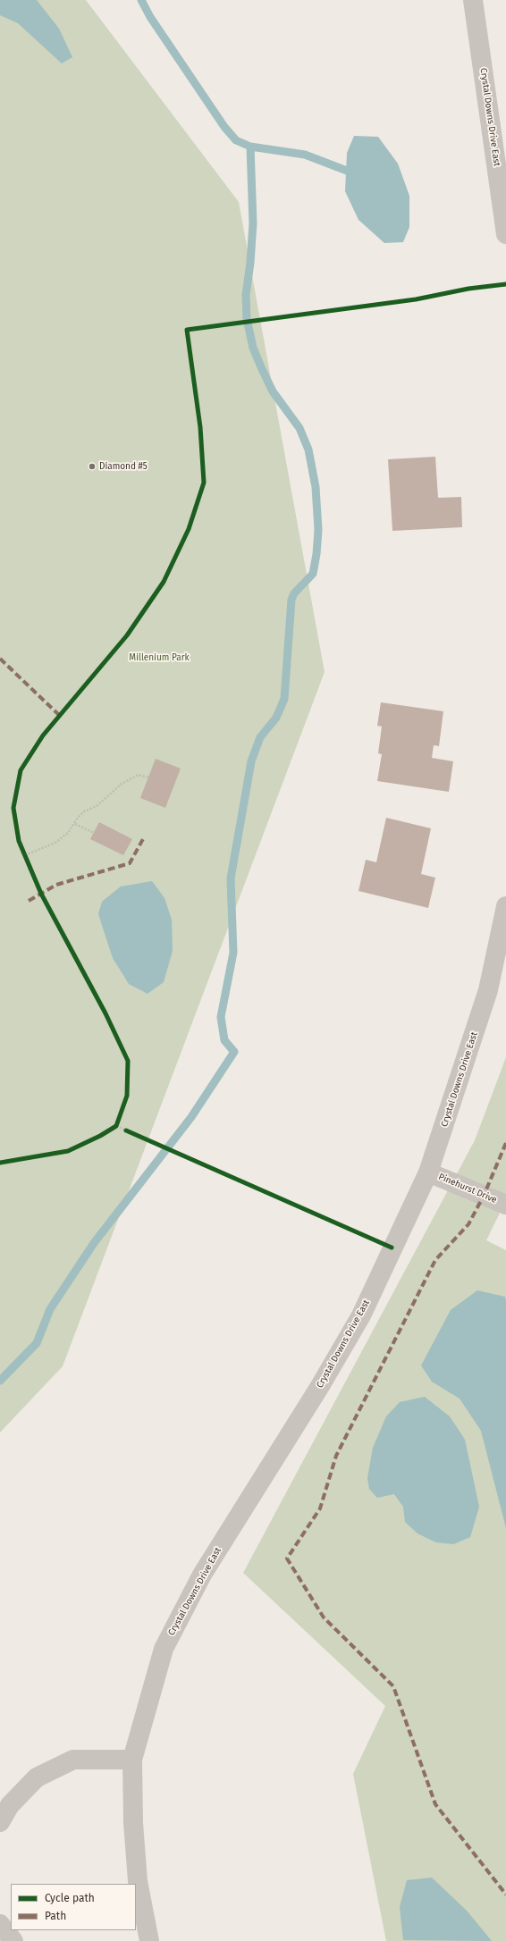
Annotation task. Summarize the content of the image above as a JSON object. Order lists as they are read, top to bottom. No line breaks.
{"streets":{"street":["Crystal Downs Drive East","Pinehurst Drive"]},"crossings":[["Crystal Downs Drive East","Pinehurst Drive"]],"parks":["Millenium Park"],"places":["Diamond #5"],"legend":["Cycle path","Path"]}
